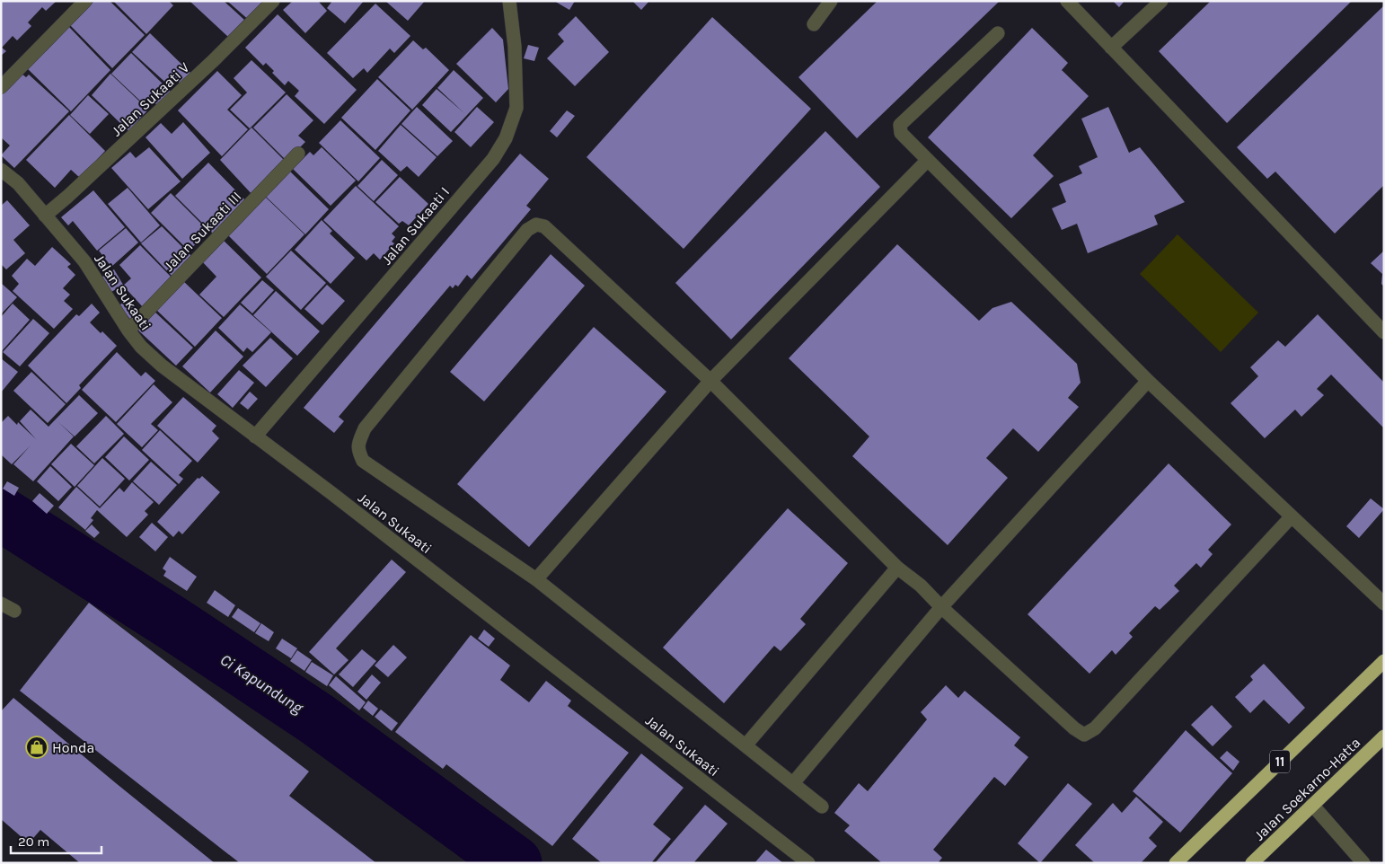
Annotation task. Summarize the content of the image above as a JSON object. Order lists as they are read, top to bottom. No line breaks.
{"streets":{"highway":["11","Jalan Soekarno-Hatta"],"street":["Jalan Sukaati V","Jalan Sukaati I","Jalan Sukaati III","Jalan Sukaati"]},"crossings":[["Jalan Sukaati V","Jalan Sukaati"],["Jalan Sukaati I","Jalan Sukaati"],["Jalan Sukaati III","Jalan Sukaati"]],"water":["Ci Kapundung"],"places":{"shop":["Honda"]},"scale_bar":"20 m"}
